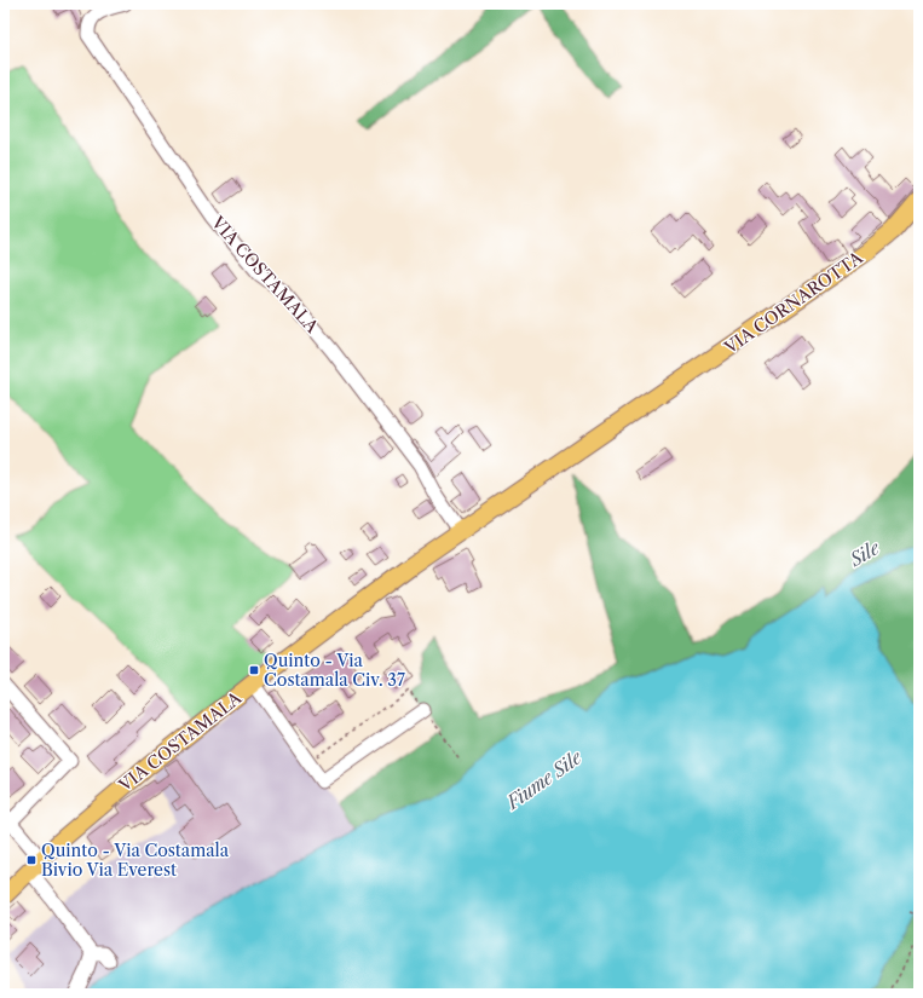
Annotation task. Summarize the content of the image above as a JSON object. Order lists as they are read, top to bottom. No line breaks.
{"streets":{"main road":["VIA COSTAMALA","VIA CORNAROTTA"]},"crossings":[["VIA COSTAMALA","VIA CORNAROTTA"]],"water":["Sile","Fiume Sile"],"places":{"transit":["Quinto - Via Costamala Civ. 37","Quinto - Via Costamala Bivio Via Everest"]}}
